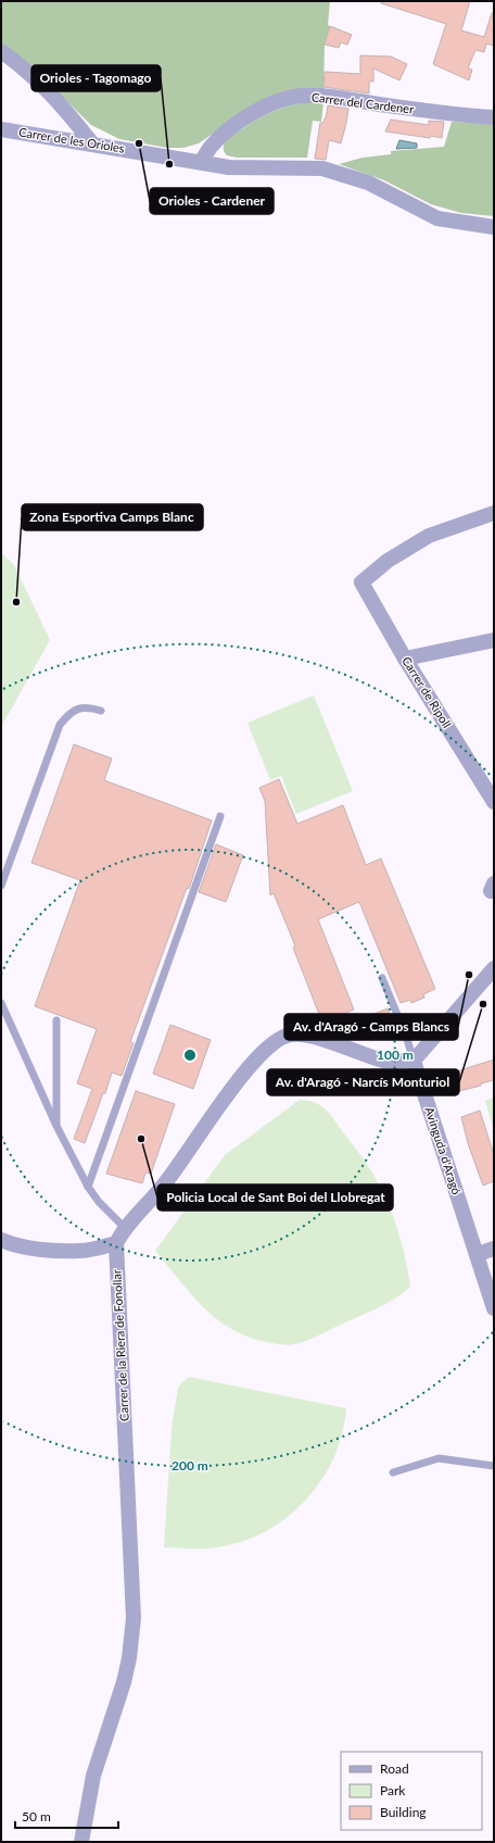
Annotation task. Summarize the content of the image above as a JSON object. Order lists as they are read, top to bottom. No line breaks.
{"streets":{"street":["Carrer del Cardener","Carrer de les Orioles","Carrer de Ripoll","Avinguda d'Aragó","Carrer de la Riera de Fonollar"]},"crossings":[["Carrer del Cardener","Carrer de les Orioles"],["Avinguda d'Aragó","Carrer de la Riera de Fonollar"]],"places":["Orioles - Cardener","Orioles - Tagomago","Zona Esportiva Camps Blanc","Av. d'Aragó - Camps Blancs","Av. d'Aragó - Narcís Monturiol","Policia Local de Sant Boi del Llobregat"],"legend":["Road","Park","Building"],"scale_bar":"50 m","rings":["100 m","200 m"]}
